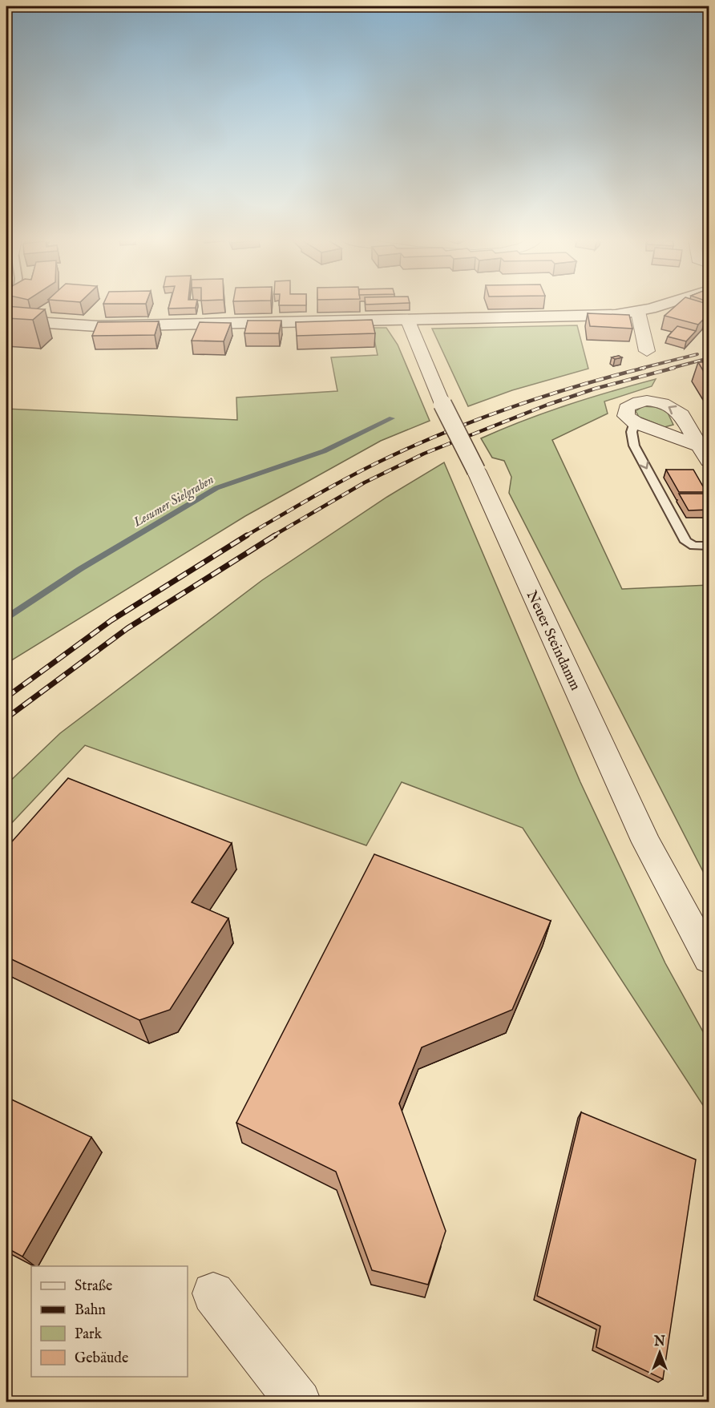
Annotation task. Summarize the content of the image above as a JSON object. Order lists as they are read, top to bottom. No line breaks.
{"streets":{"street":["Neuer Steindamm"]},"water":["Lesumer Sielgraben"],"legend":["Straße","Bahn","Park","Gebäude"],"north":"top"}
